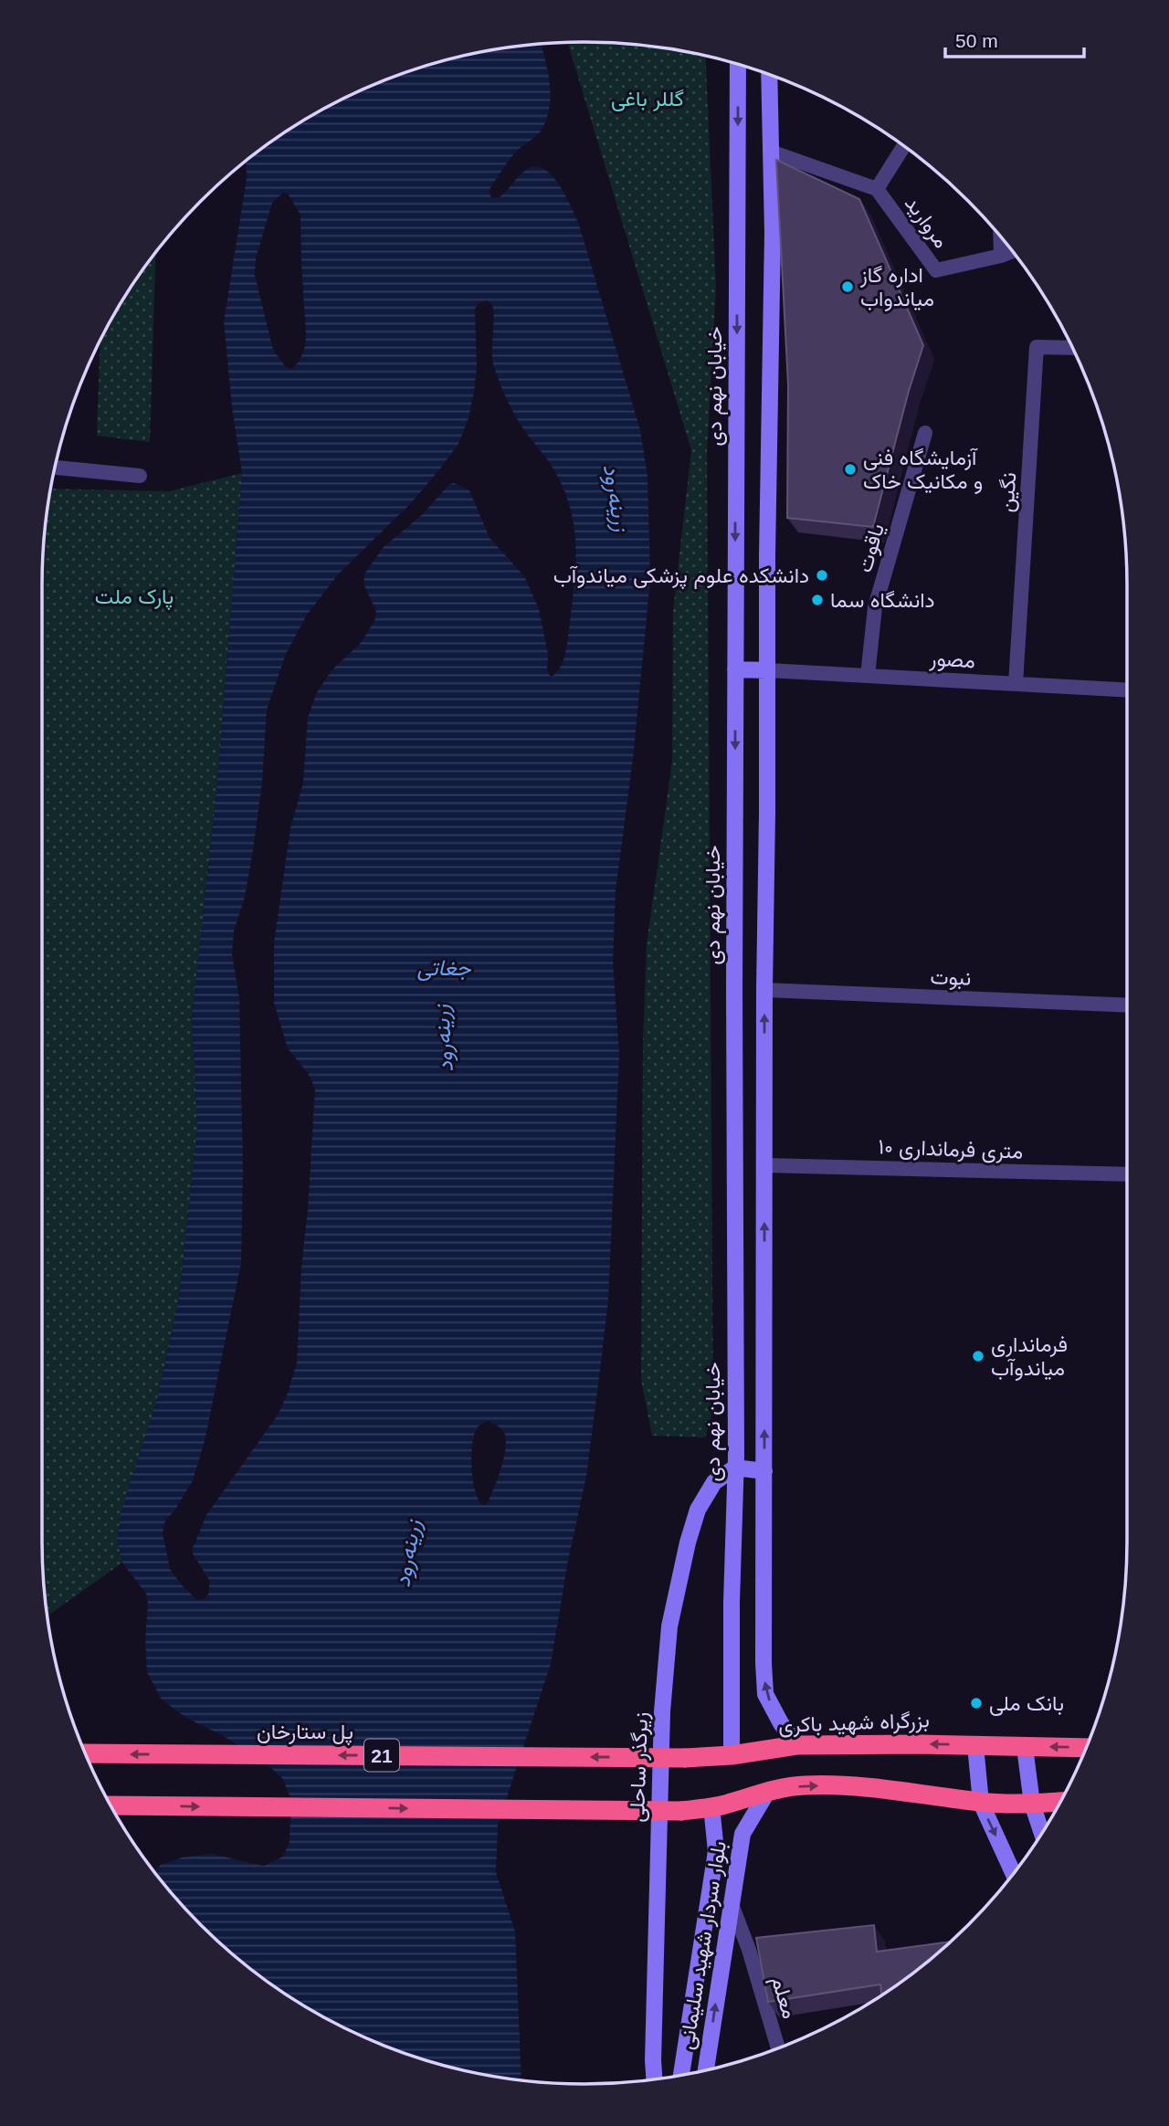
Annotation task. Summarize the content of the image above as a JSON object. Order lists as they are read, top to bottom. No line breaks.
{"streets":{"highway":["بزرگراه شهید باکری","پل ستارخان","21"],"main road":["خیابان نهم دی","زیرگذر ساحلی","بلوار سردار شهید سلیمانی"],"street":["مروارید","نگین","یاقوت","مصور","نبوت","۱۰ متری فرمانداری","معلم"]},"crossings":[["خیابان نهم دی","بزرگراه شهید باکری"],["خیابان نهم دی","زیرگذر ساحلی"],["نگین","مصور"],["یاقوت","مصور"],["بزرگراه شهید باکری","پل ستارخان"],["بزرگراه شهید باکری","21"],["بلوار سردار شهید سلیمانی","معلم"]],"water":["زرینه‌رود","جغاتی"],"parks":["گللر باغی","پارک ملت"],"places":["اداره گاز میاندواب","آزمایشگاه فنی و مکانیک خاک","دانشکده علوم پزشکی میاندوآب","دانشگاه سما","فرمانداری میاندوآب","بانک ملی"],"scale_bar":"50 m"}
